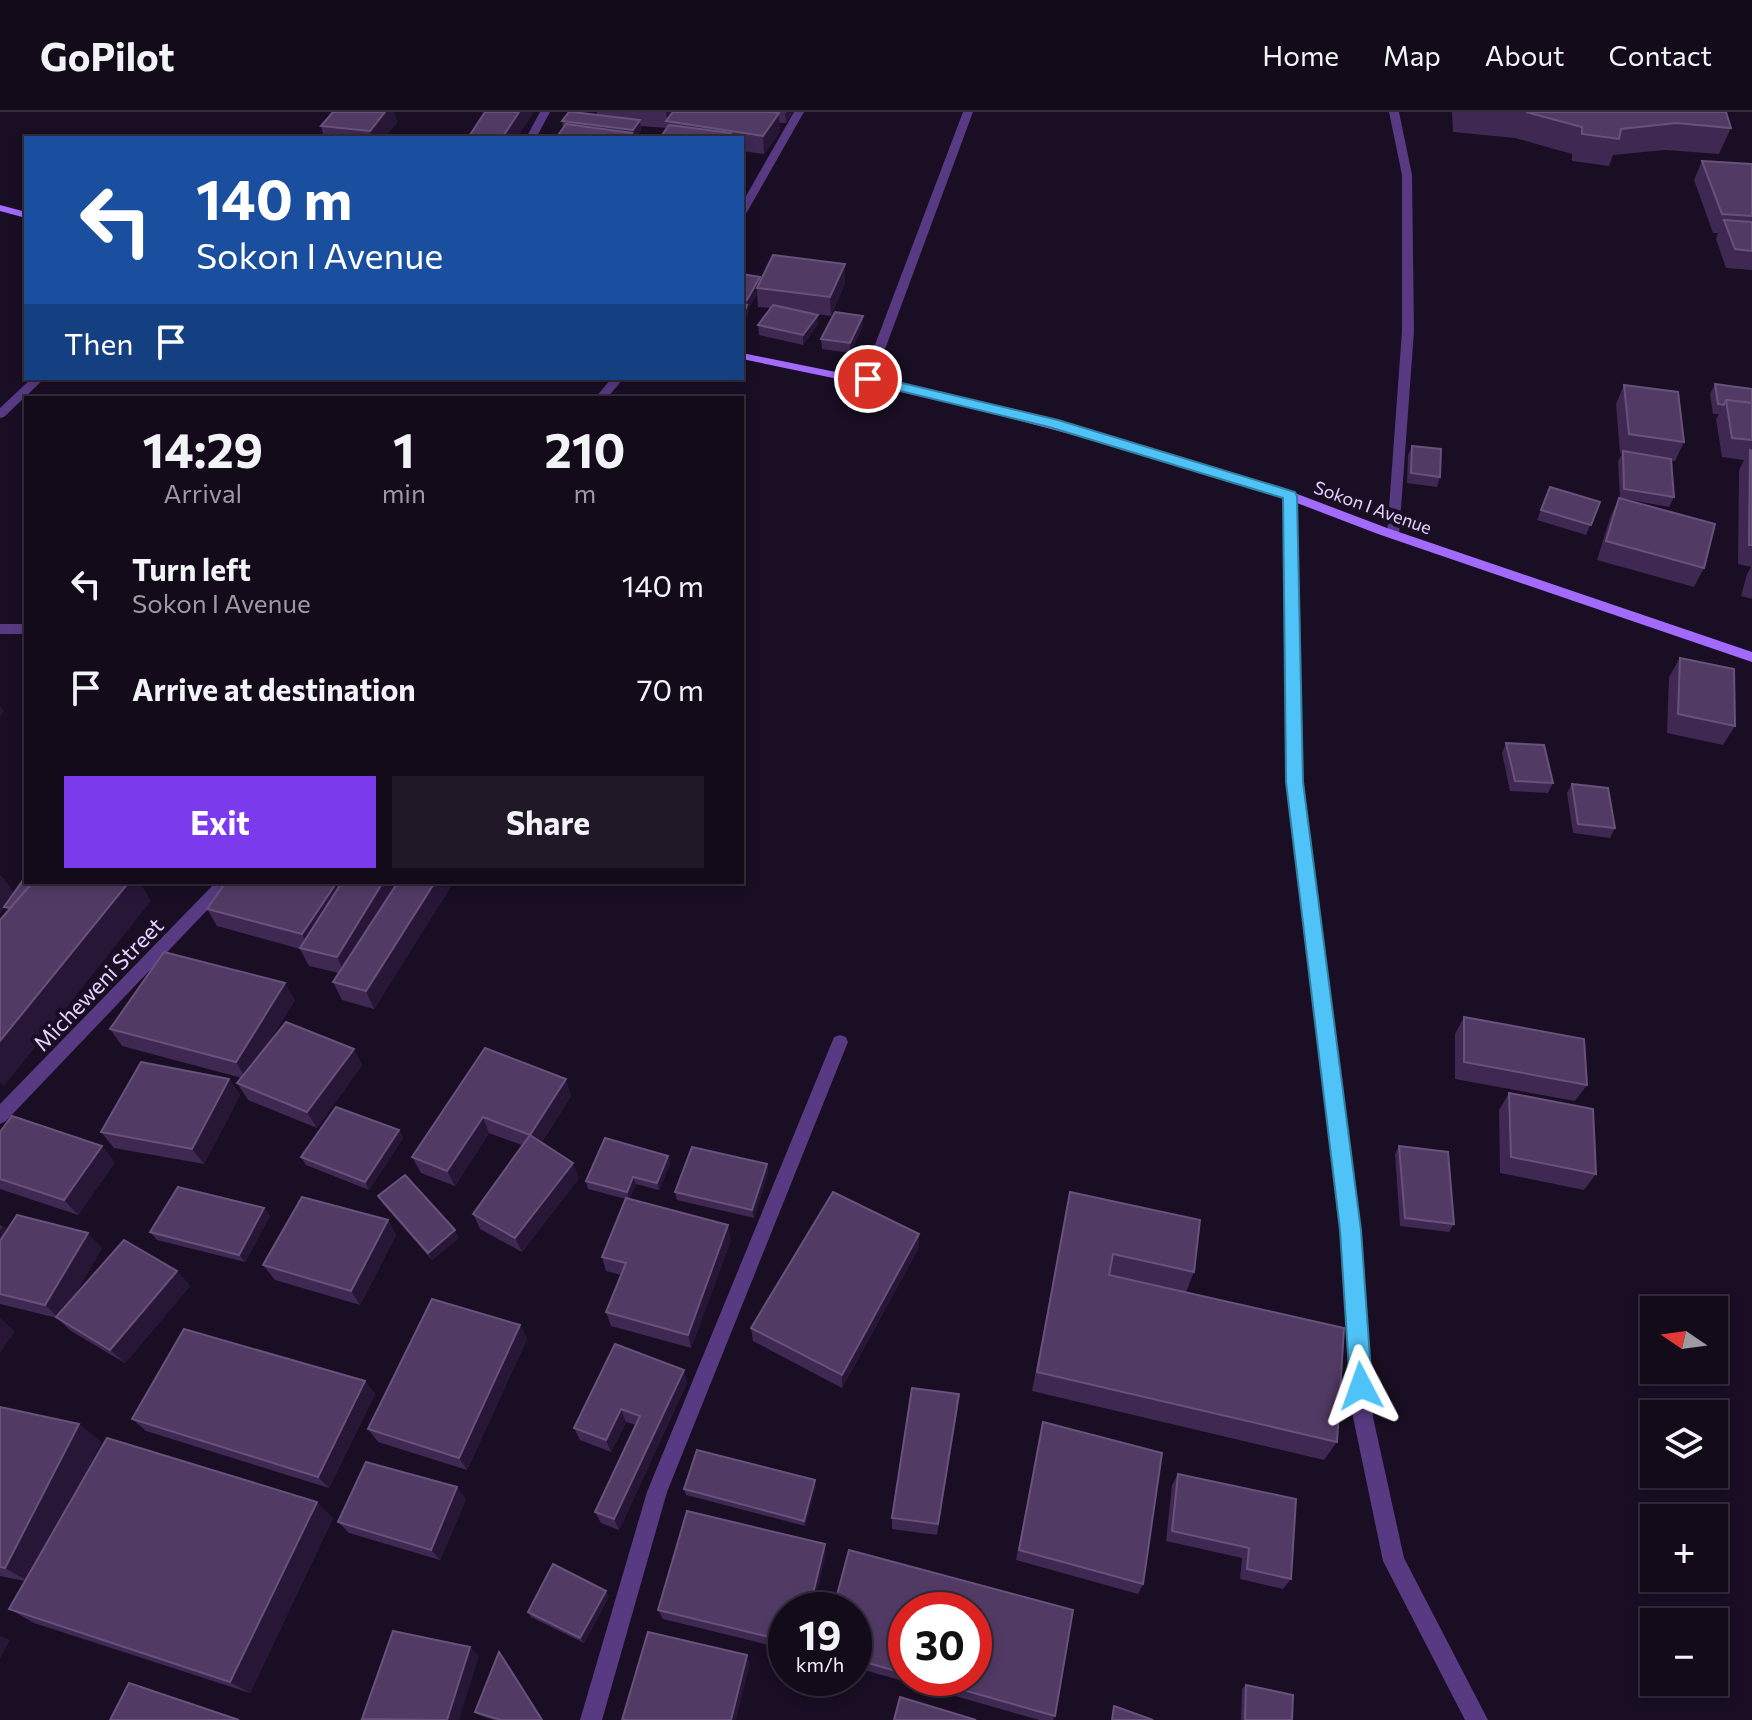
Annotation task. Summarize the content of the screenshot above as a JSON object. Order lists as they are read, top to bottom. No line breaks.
{"streets":{"street":["Sokon I Avenue","Micheweni Street"]},"north":"left","page":{"header":"GoPilot","nav":["Home","Map","About","Contact"],"turn":["140 m","Sokon I Avenue"],"then":"Then","eta":["14:29","Arrival","1","min","210","m"],"list":[{"name":"Turn left","note":"Sokon I Avenue","value":"140 m"},{"name":"Arrive at destination","value":"70 m"}],"buttons":["Exit","Share"],"map_buttons":["+","−"],"speed":"19 km/h","limit":"30"}}
